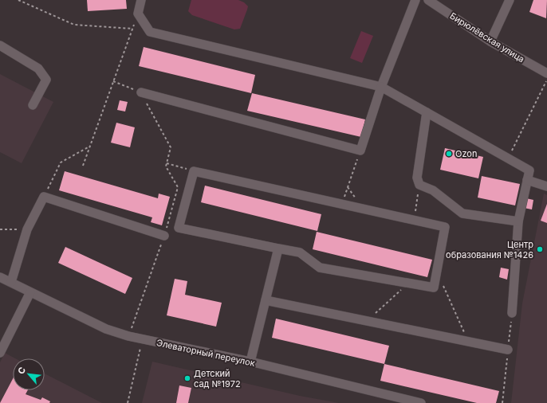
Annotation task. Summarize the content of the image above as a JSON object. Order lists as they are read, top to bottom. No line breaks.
{"streets":{"street":["Бирюлёвская улица","Элеваторный переулок"]},"places":["Ozon","Центр образования №1426","Детский сад №1972"],"north":"top left"}
